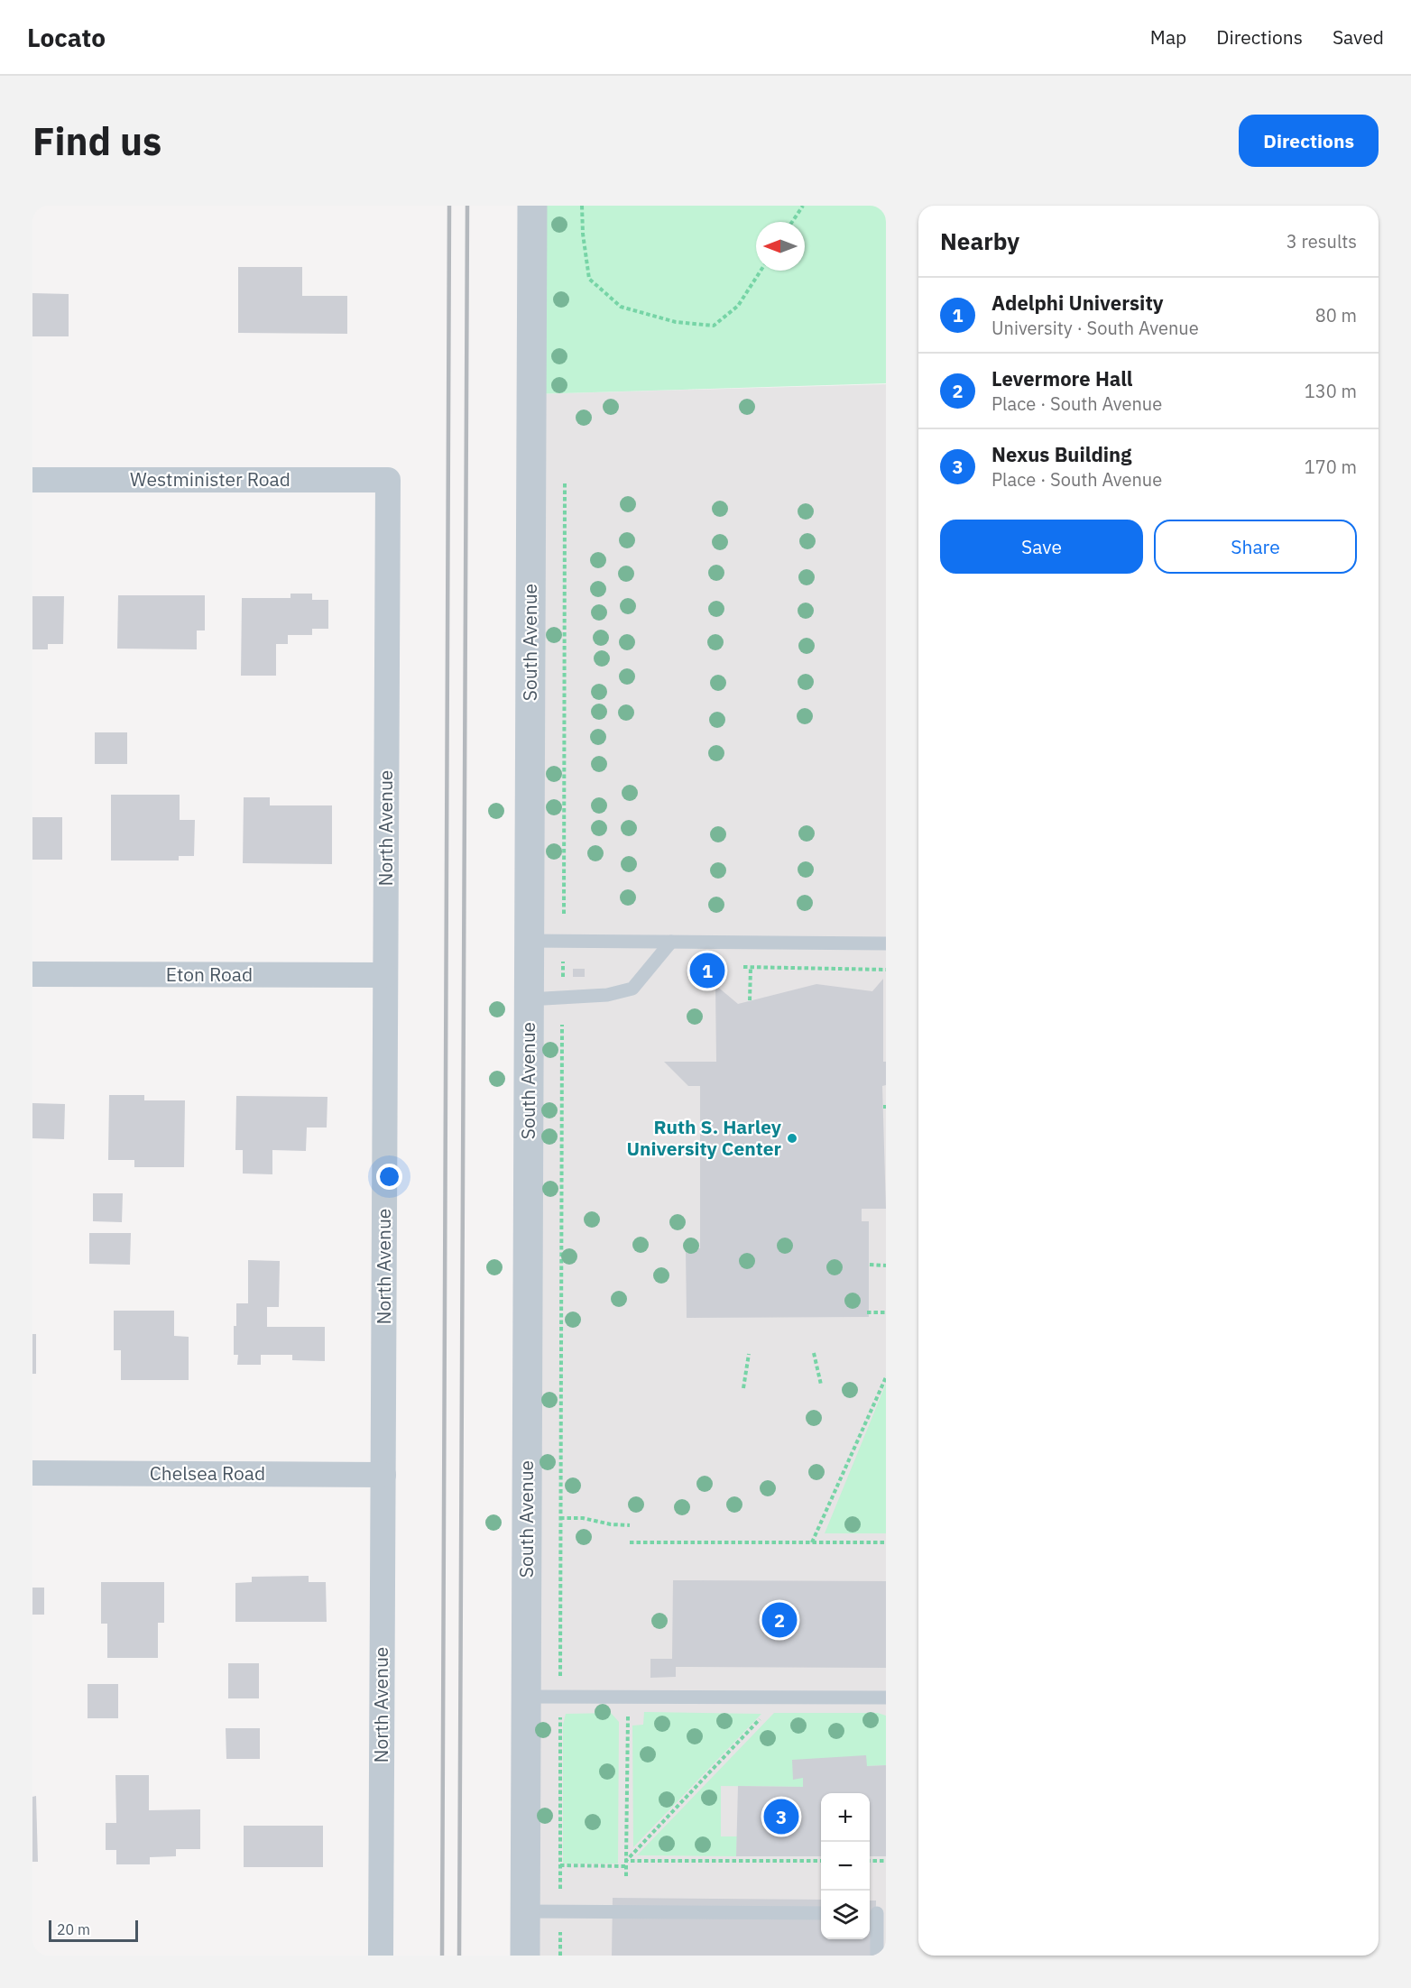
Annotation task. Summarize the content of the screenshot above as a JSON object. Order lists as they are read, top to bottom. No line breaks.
{"streets":{"street":["Westminister Road","South Avenue","North Avenue","Eton Road","Chelsea Road"]},"crossings":[["Westminister Road","North Avenue"],["North Avenue","Eton Road"],["North Avenue","Chelsea Road"]],"places":["Ruth S. Harley University Center"],"scale_bar":"20 m","north":"left","page":{"header":"Locato","nav":["Map","Directions","Saved"],"buttons":["Directions",["Save","Share"]],"title":"Find us","heading":["Nearby","3 results"],"list":[{"mark":"1","name":"Adelphi University","note":"University · South Avenue","value":"80 m"},{"mark":"2","name":"Levermore Hall","note":"Place · South Avenue","value":"130 m"},{"mark":"3","name":"Nexus Building","note":"Place · South Avenue","value":"170 m"}],"pins":["1","2","3"],"map_buttons":["+","−"],"scale":"20 m"}}
